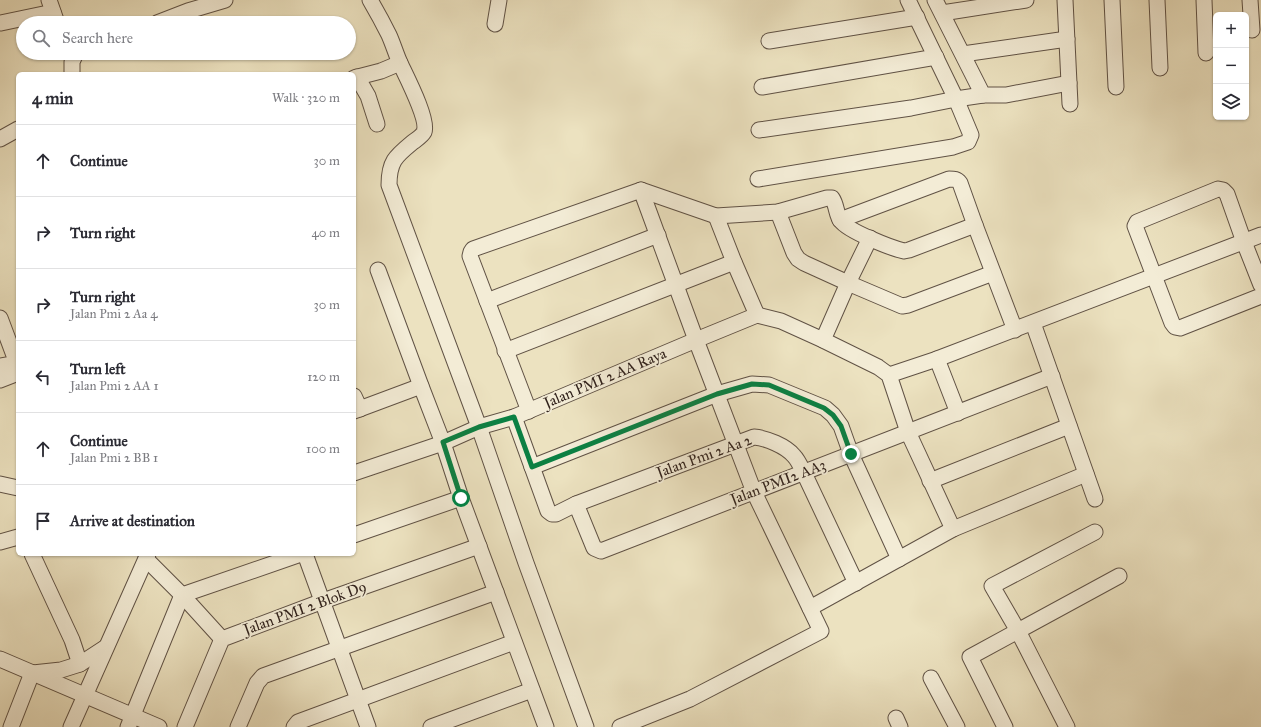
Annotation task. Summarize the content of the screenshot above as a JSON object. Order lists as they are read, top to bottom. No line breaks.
{"streets":{"street":["Jalan PMI 2 AA Raya","Jalan Pmi 2 Aa 2","Jalan PMI2 AA3","Jalan PMI 2 Blok D9"]},"crossings":[["Jalan Pmi 2 Aa 2","Jalan PMI2 AA3"]],"page":{"map_buttons":["+","−"],"search":"Search here","heading":["4 min","Walk · 320 m"],"list":[["Continue","30 m"],["Turn right","40 m"],["Turn right","Jalan Pmi 2 Aa 4","30 m"],["Turn left","Jalan Pmi 2 AA 1","120 m"],["Continue","Jalan Pmi 2 BB 1","100 m"],"Arrive at destination"]}}
